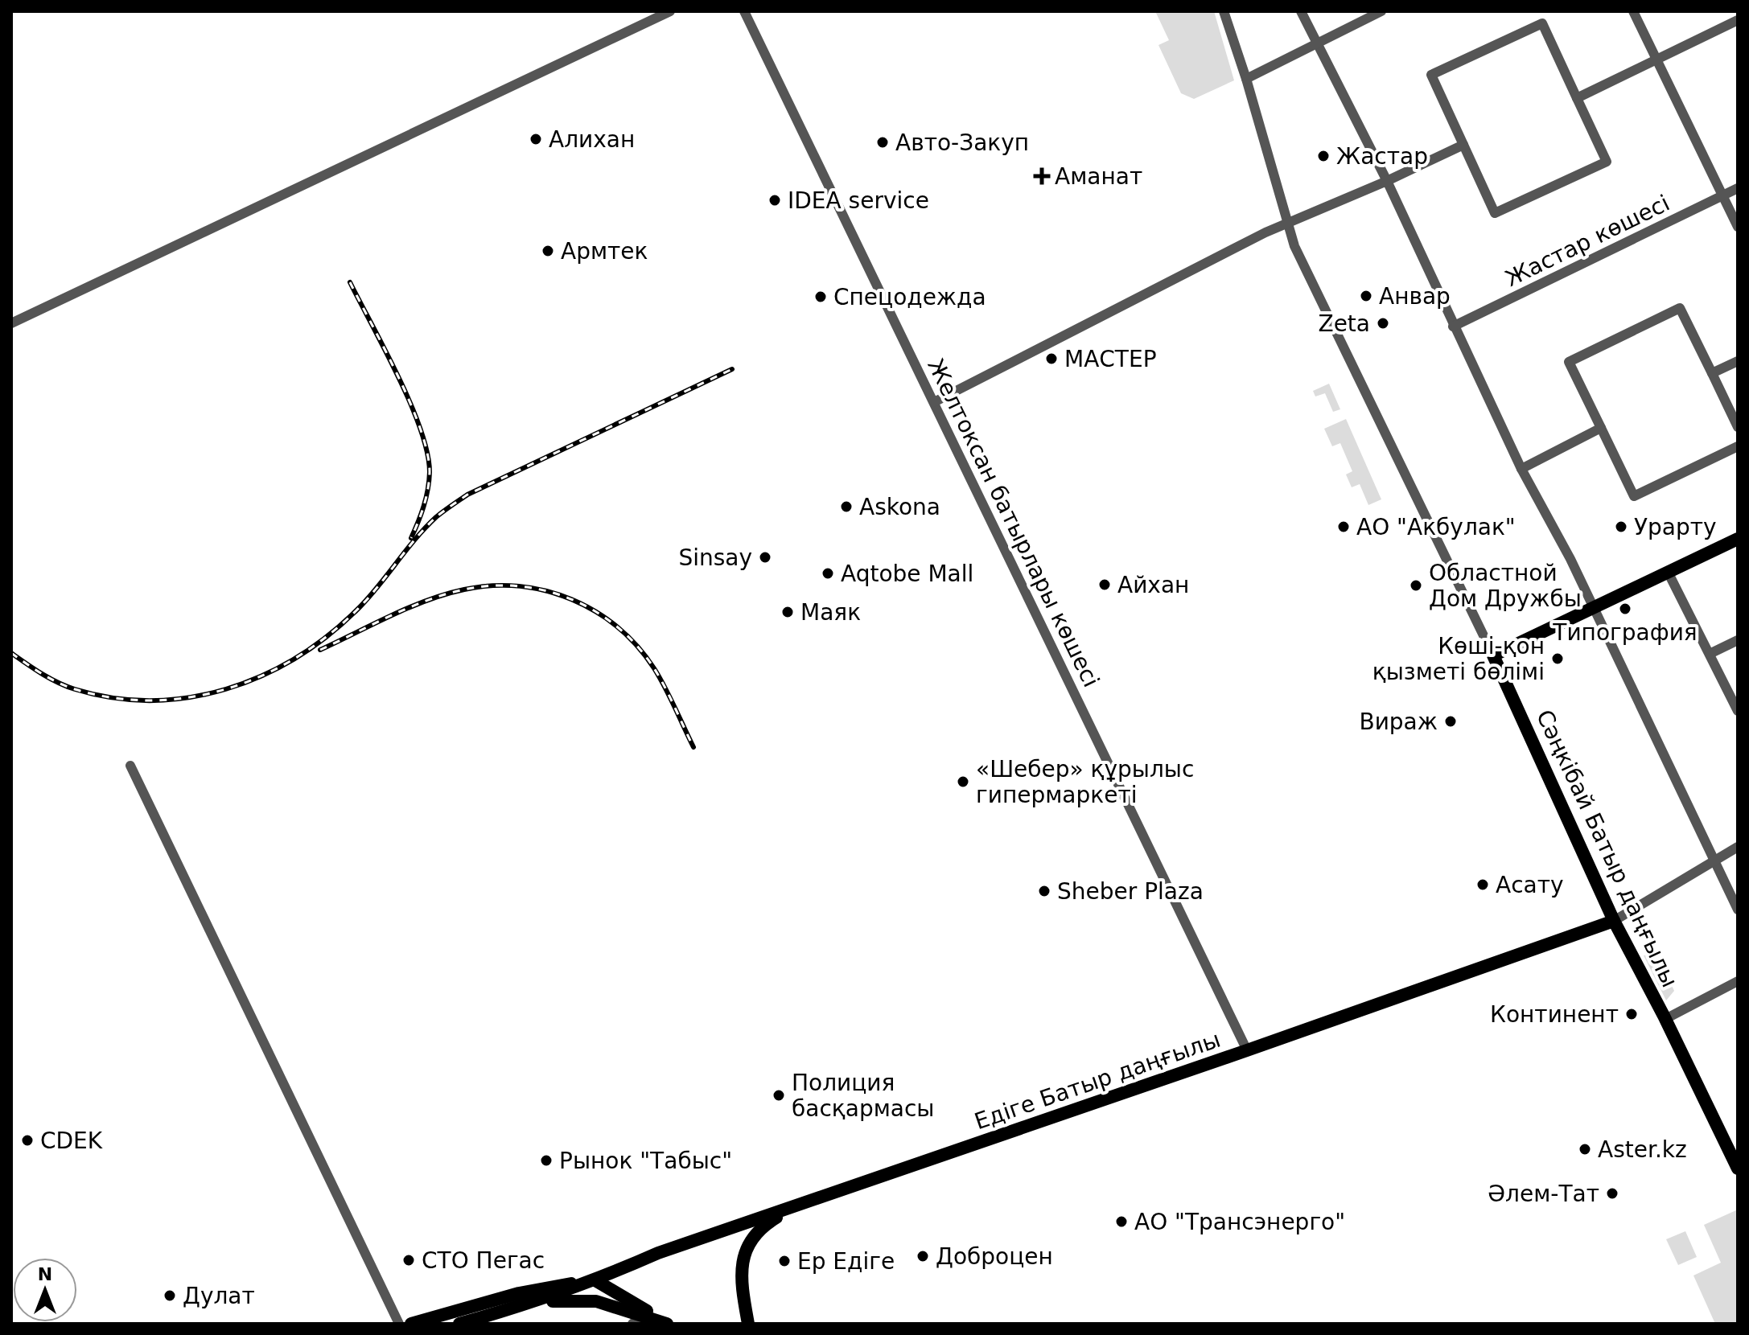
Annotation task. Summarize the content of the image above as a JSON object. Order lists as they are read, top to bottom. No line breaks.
{"streets":{"main road":["Сәңкібай Батыр даңғылы","Едіге Батыр даңғылы"],"street":["Жастар көшесі","Желтоксан батырлары көшесі"]},"crossings":[["Желтоксан батырлары көшесі","Едіге Батыр даңғылы"],["Сәңкібай Батыр даңғылы","Едіге Батыр даңғылы"]],"places":{"other":["Алихан","Авто-Закуп","Жастар","IDEA service","Армтек","Анвар","Спецодежда","Zeta","МАСТЕР","Askona","АО \"Акбулак\"","Урарту","Sinsay","Aqtobe Mall","Айхан","Областной Дом Дружбы","Типография","Маяк","Көші-қон қызметі бөлімі","Вираж","«Шебер» құрылыс гипермаркеті","Асату","Sheber Plaza","Континент","Полиция басқармасы","CDEK","Aster.kz","Рынок \"Табыс\"","Әлем-Тат","АО \"Трансэнерго\"","Доброцен","СТО Пегас","Ер Едіге","Дулат"],"health":["Аманат"]},"north":"top"}
